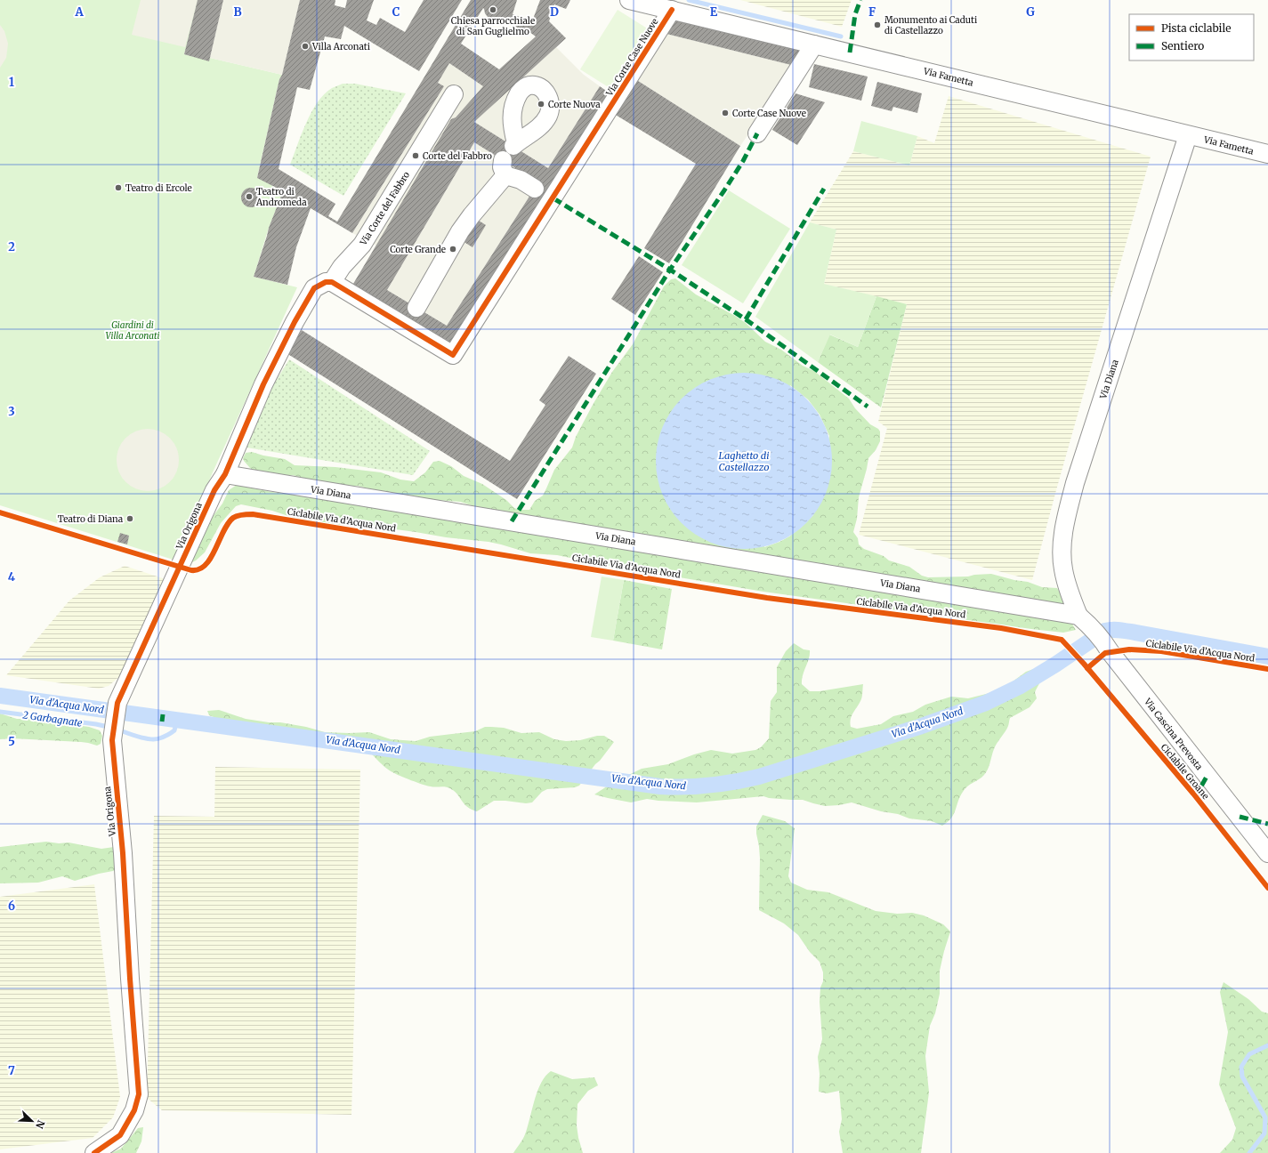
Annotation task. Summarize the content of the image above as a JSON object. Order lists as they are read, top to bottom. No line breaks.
{"streets":{"street":["Via Corte Case Nuove","Via Fametta","Via Corte del Fabbro","Via Diana","Via Origona","Via Cascina Prevosta"],"cycle path":["Ciclabile Via d’Acqua Nord"]},"crossings":[["Via Corte Case Nuove","Via Fametta"],["Via Fametta","Via Diana"],["Via Corte del Fabbro","Via Origona"],["Via Diana","Via Origona"],["Via Diana","Via Cascina Prevosta"]],"water":["Laghetto di Castellazzo","Via d'Acqua Nord","2 Garbagnate"],"parks":["Giardini di Villa Arconati"],"places":["Chiesa parrocchiale di San Guglielmo","Monumento ai Caduti di Castellazzo","Villa Arconati","Corte Nuova","Corte Case Nuove","Corte del Fabbro","Teatro di Ercole","Teatro di Andromeda","Corte Grande","Teatro di Diana"],"legend":["Pista ciclabile","Sentiero"],"north":"bottom right","grid":{"columns":["A","B","C","D","E","F","G"],"rows":["1","2","3","4","5","6","7"]}}
